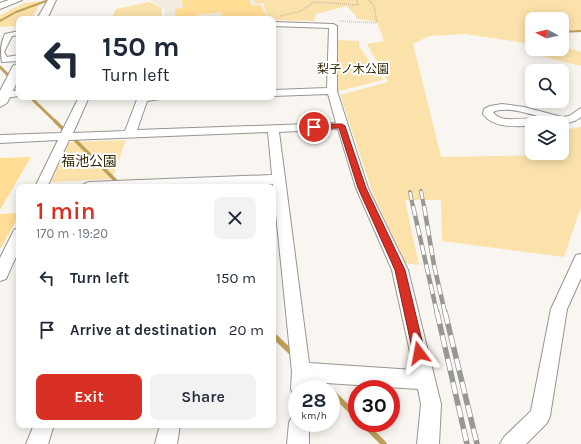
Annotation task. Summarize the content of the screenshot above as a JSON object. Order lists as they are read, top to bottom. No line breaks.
{"parks":["梨子ノ木公園","福池公園"],"north":"left","page":{"turn":["150 m","Turn left"],"heading":["1 min","170 m · 19:20"],"list":[{"name":"Turn left","value":"150 m"},{"name":"Arrive at destination","value":"20 m"}],"buttons":["Exit","Share"],"speed":"28 km/h","limit":"30"}}
